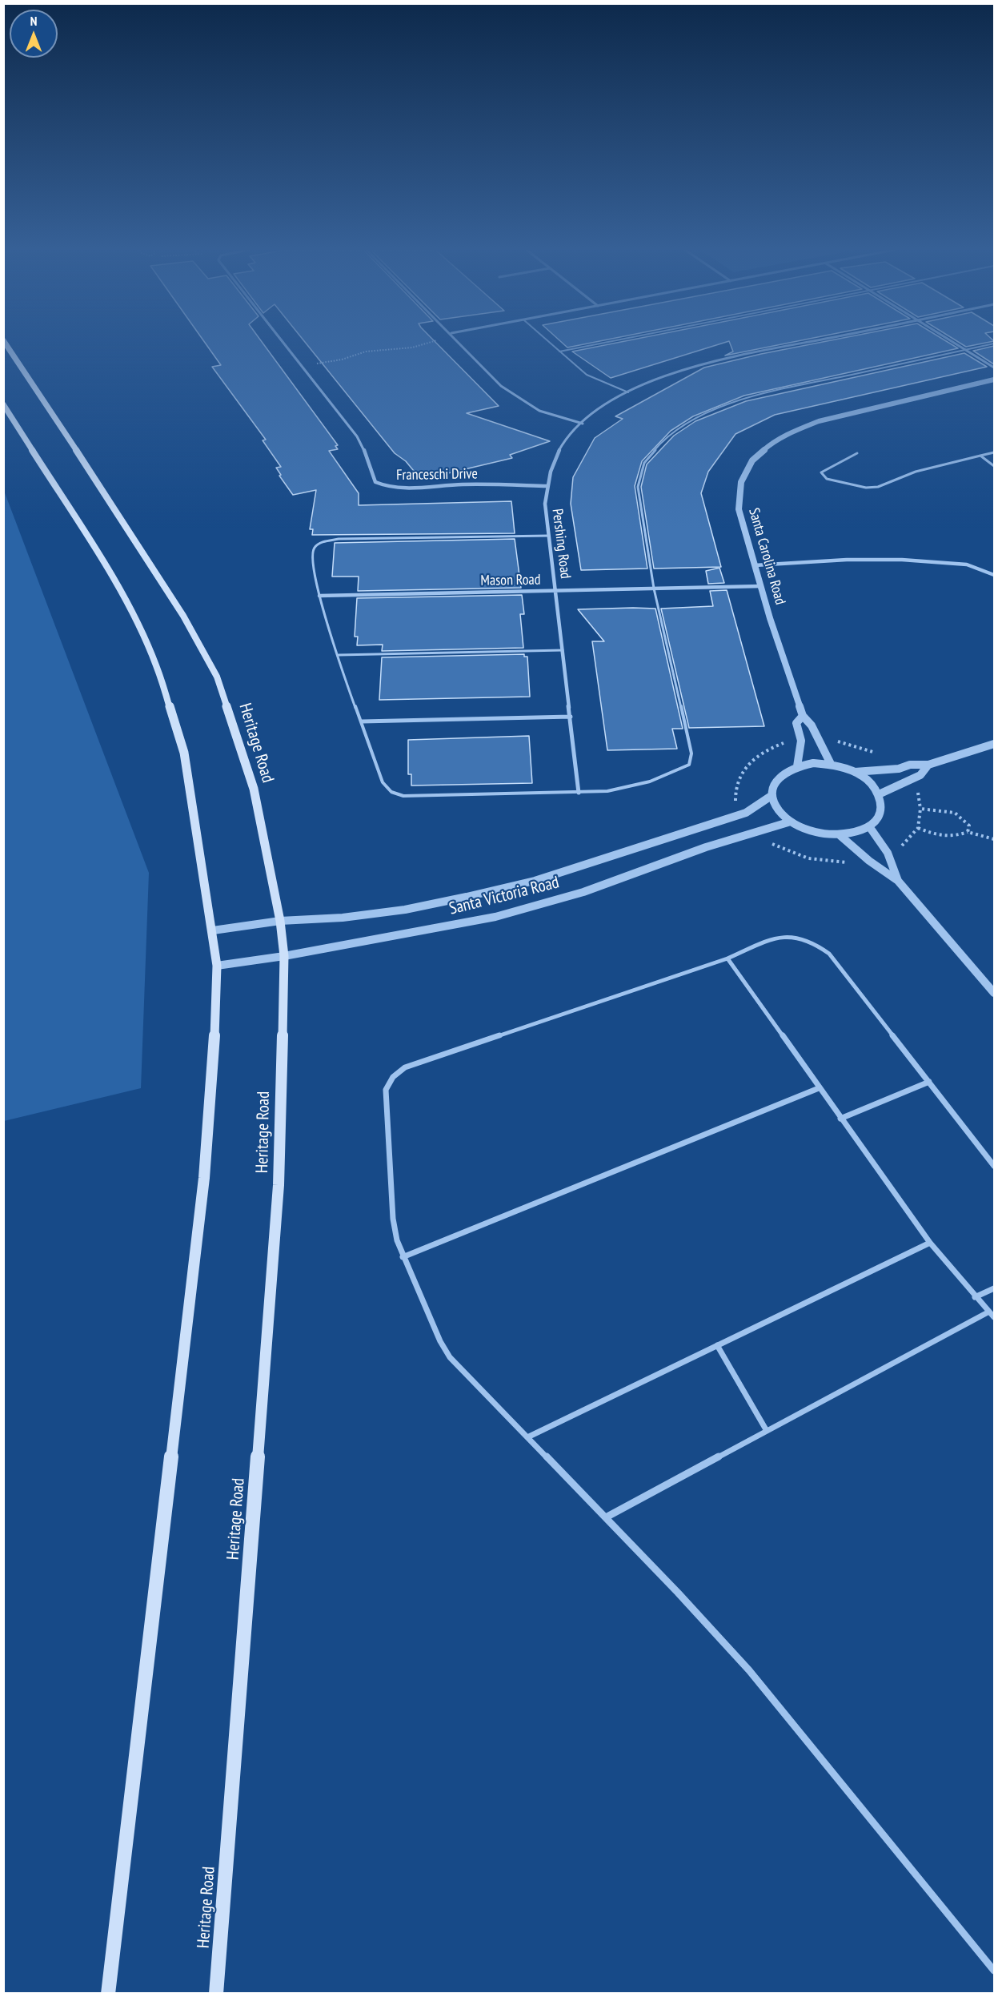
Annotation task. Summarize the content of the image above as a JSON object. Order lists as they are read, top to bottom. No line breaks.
{"streets":{"main road":["Heritage Road"],"street":["Franceschi Drive","Pershing Road","Santa Carolina Road","Mason Road","Santa Victoria Road"]},"crossings":[["Franceschi Drive","Pershing Road"],["Pershing Road","Mason Road"],["Santa Carolina Road","Mason Road"],["Santa Carolina Road","Santa Victoria Road"],["Heritage Road","Santa Victoria Road"]],"north":"top"}
